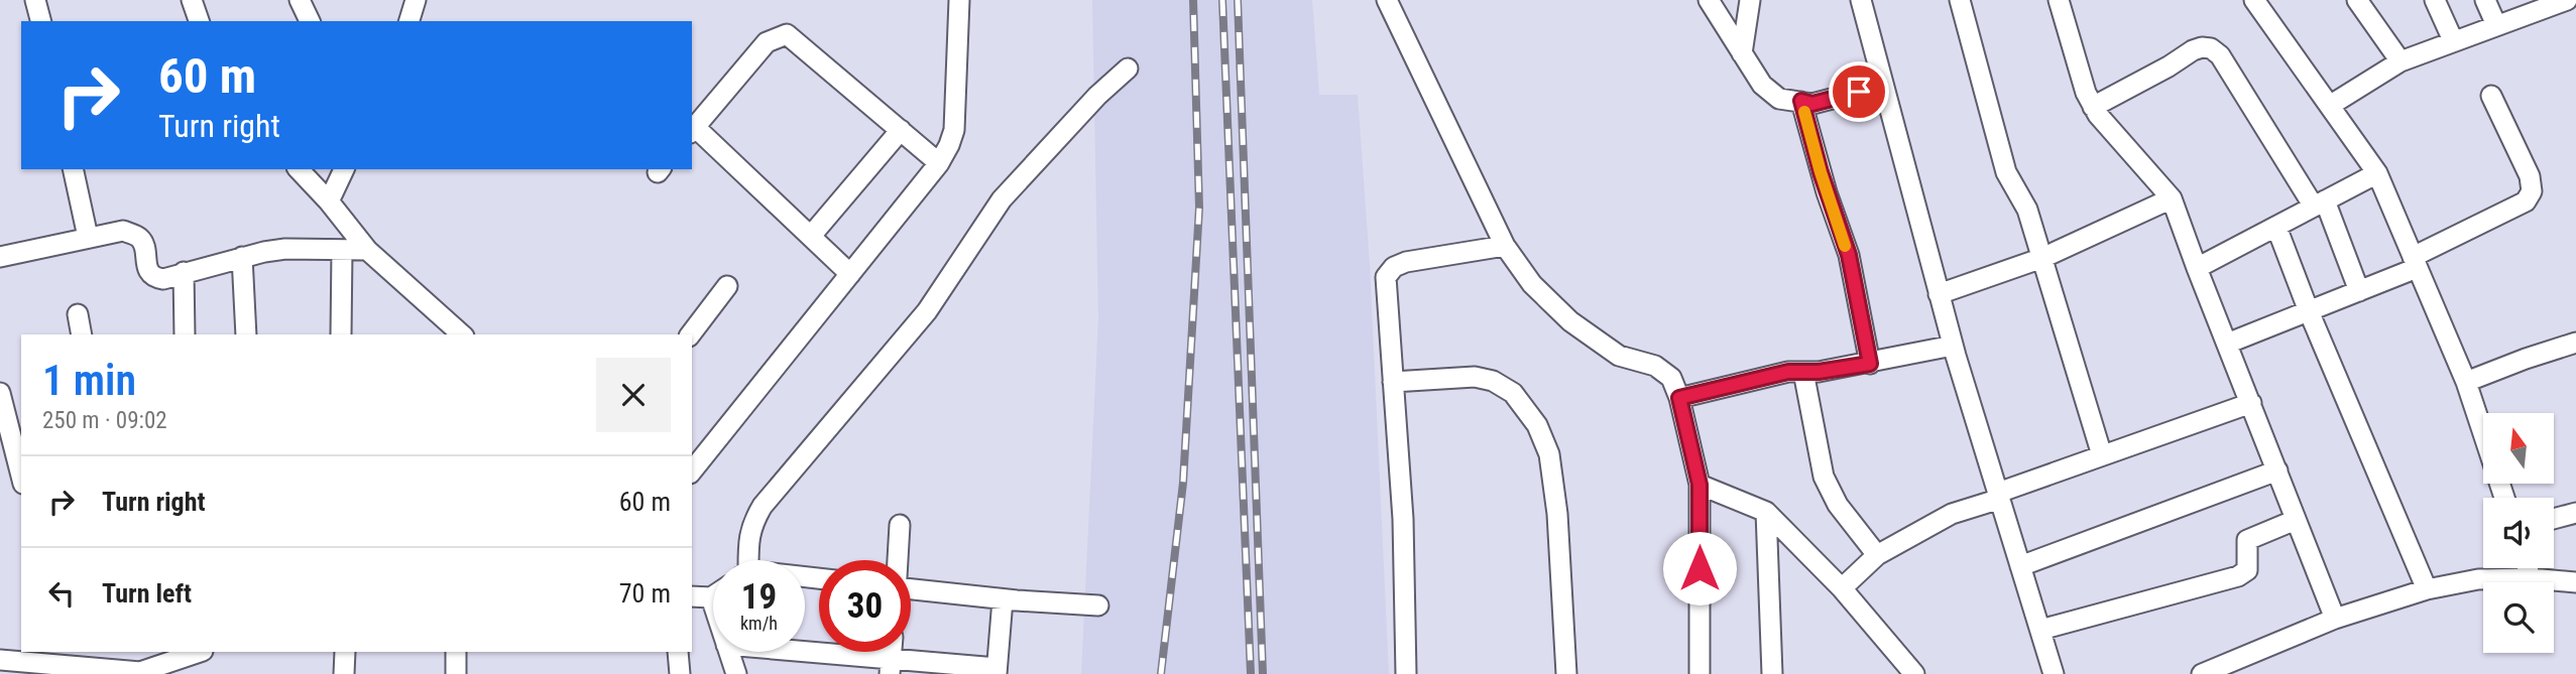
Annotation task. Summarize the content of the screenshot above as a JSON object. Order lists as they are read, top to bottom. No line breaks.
{"north":"top","page":{"turn":["60 m","Turn right"],"heading":["1 min","250 m · 09:02"],"list":[{"name":"Turn right","value":"60 m"},{"name":"Turn left","value":"70 m"}],"speed":"19 km/h","limit":"30"}}
